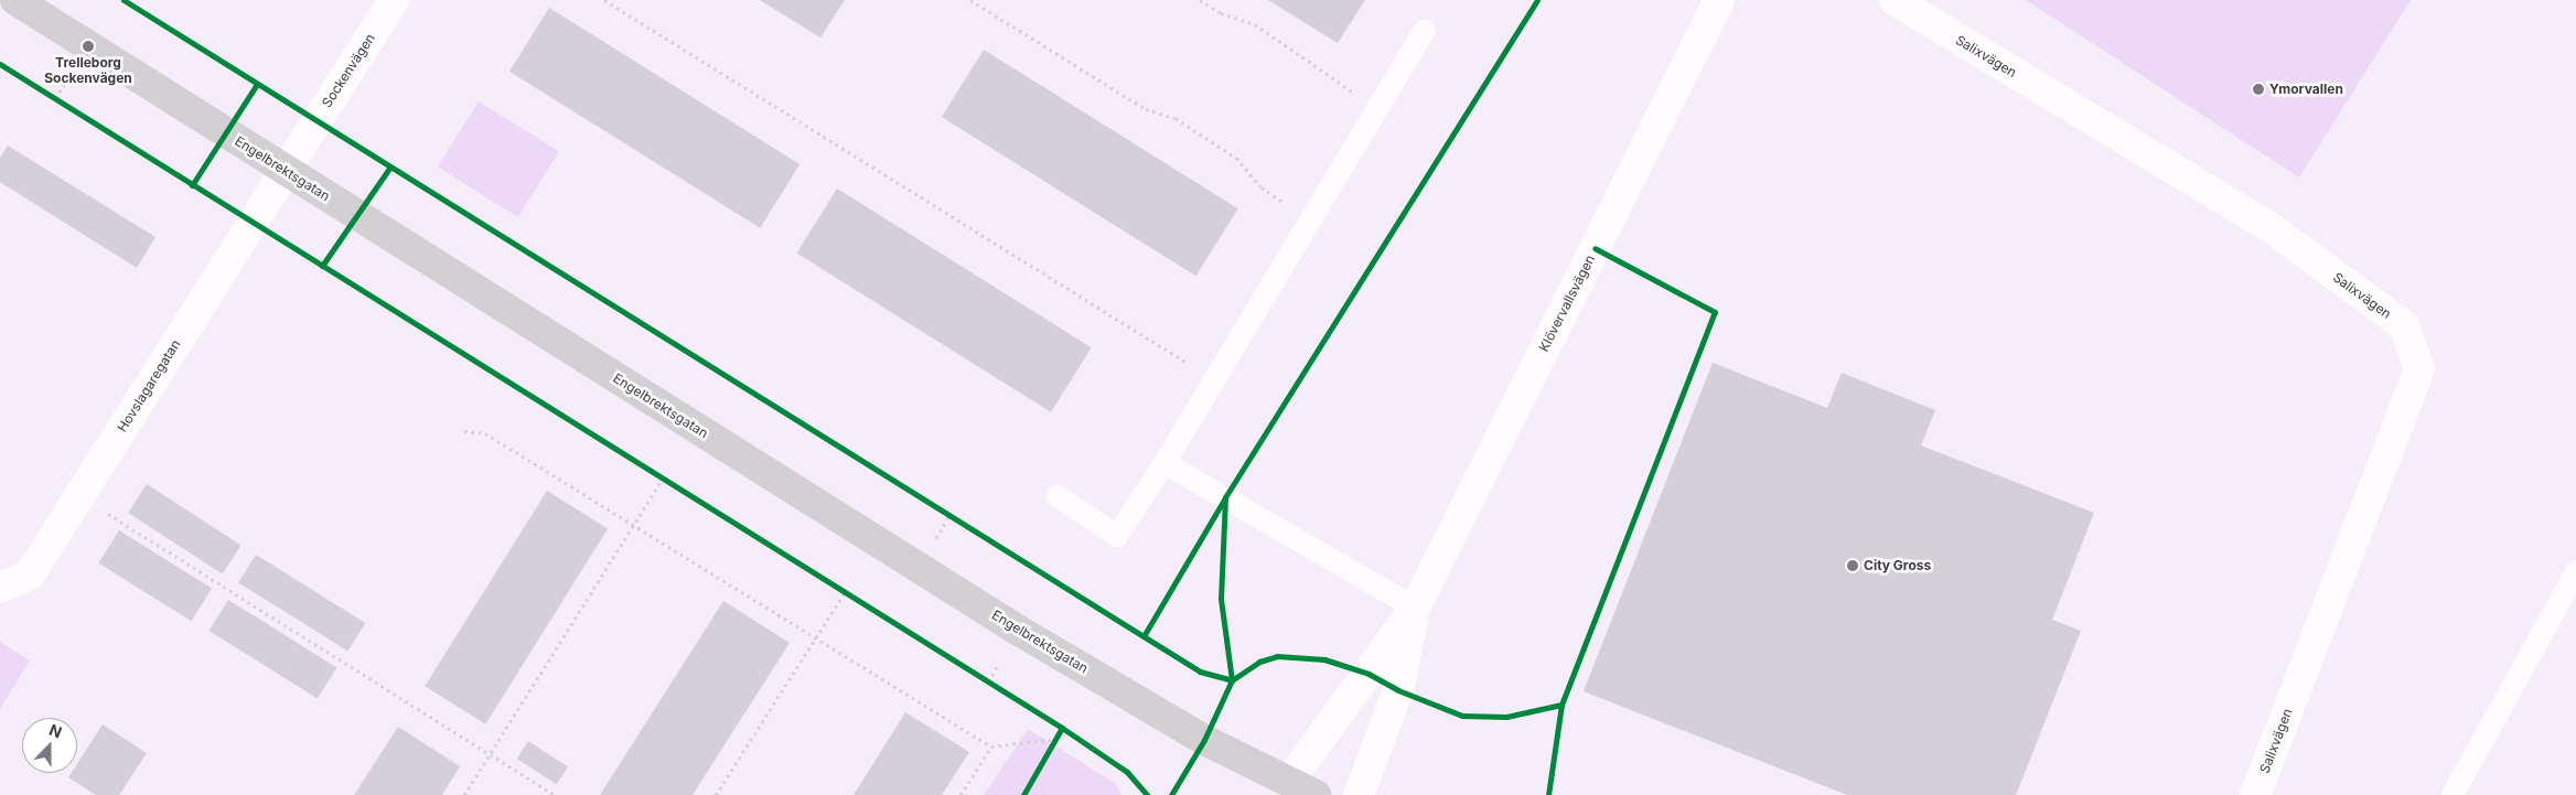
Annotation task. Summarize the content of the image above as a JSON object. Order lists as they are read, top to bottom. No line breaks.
{"streets":{"main road":["Engelbrektsgatan"],"street":["Salixvägen","Sockenvägen","Klövervallsvägen","Hovslagaregatan"]},"crossings":[["Sockenvägen","Engelbrektsgatan"],["Sockenvägen","Hovslagaregatan"],["Engelbrektsgatan","Klövervallsvägen"],["Engelbrektsgatan","Hovslagaregatan"]],"places":["Trelleborg Sockenvägen","Ymorvallen","City Gross"],"north":"top"}
